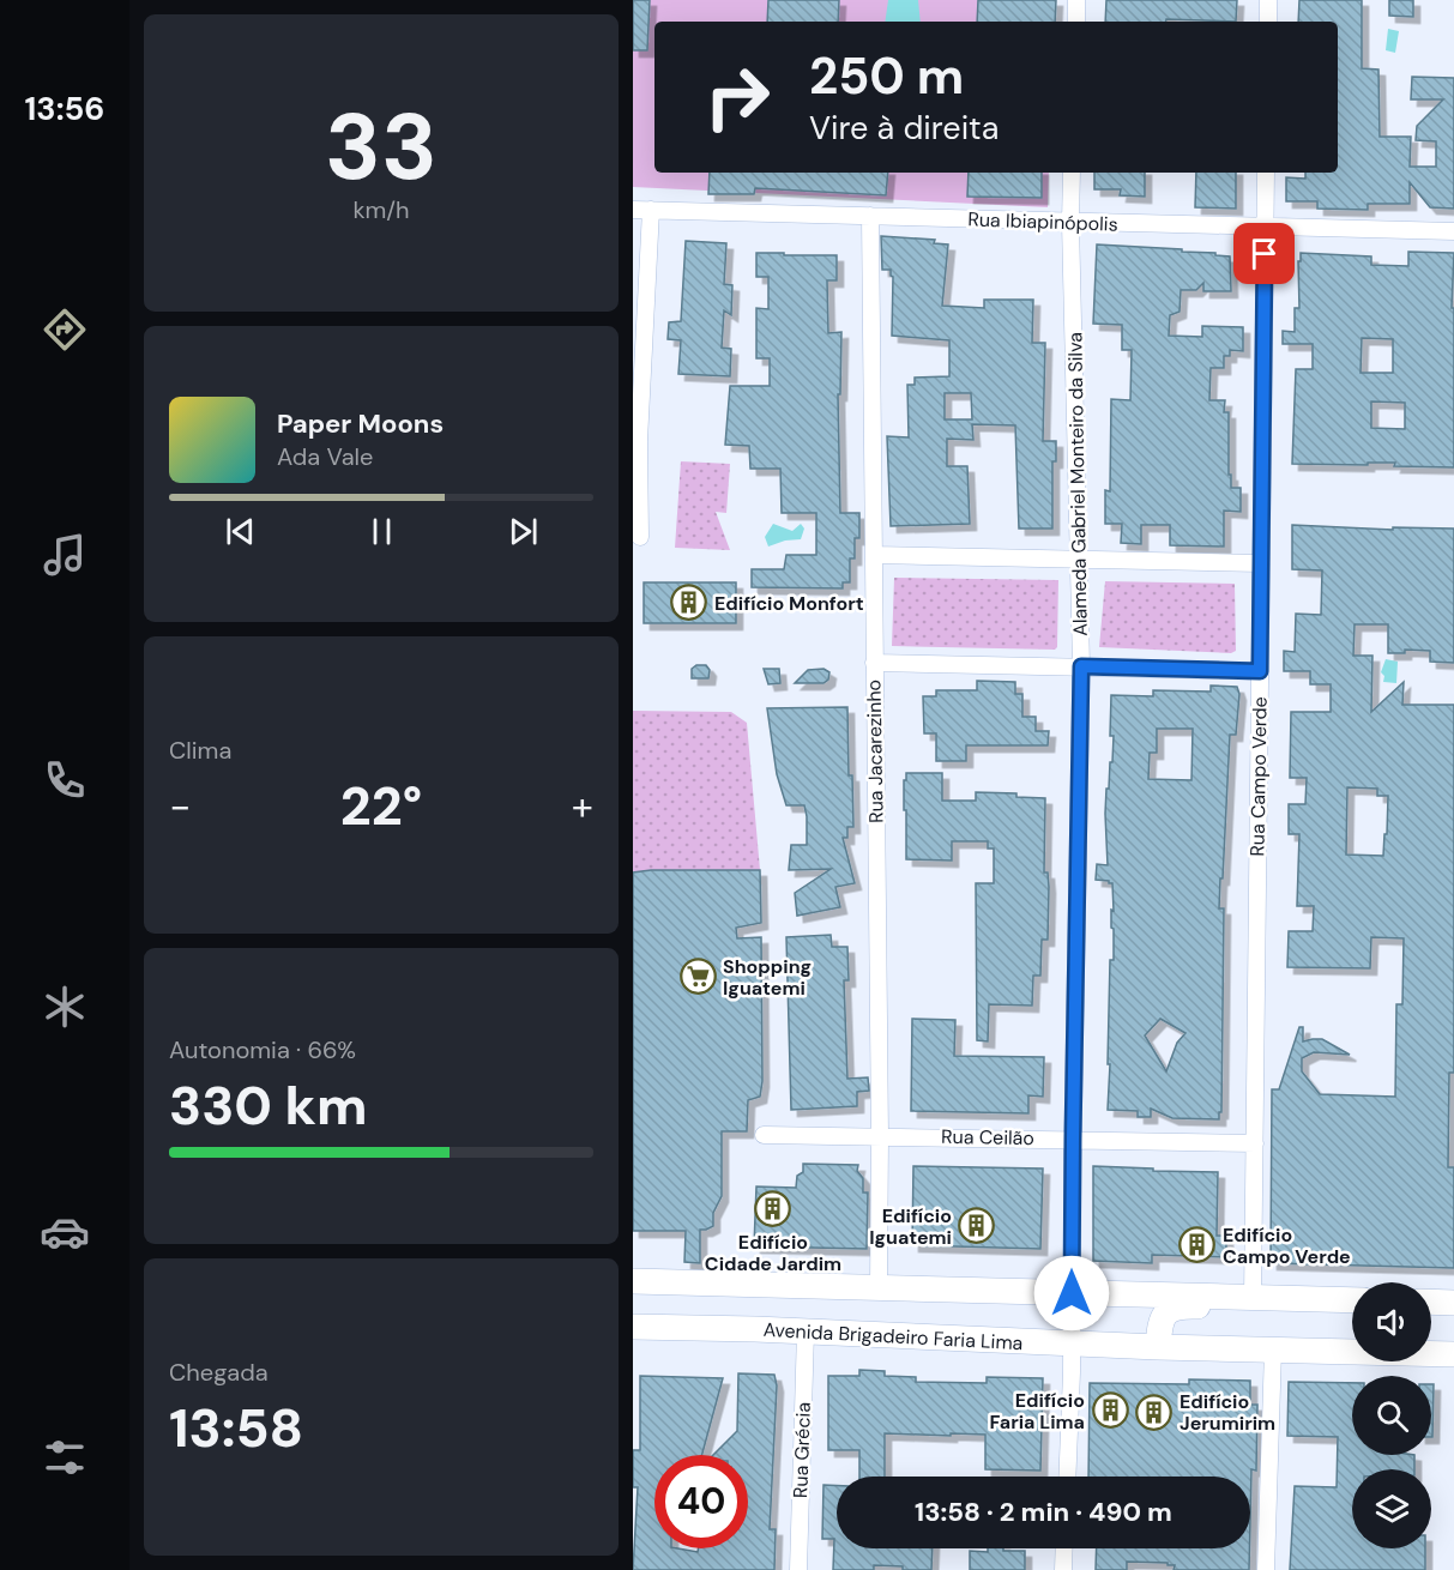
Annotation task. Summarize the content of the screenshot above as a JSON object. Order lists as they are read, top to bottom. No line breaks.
{"streets":{"highway":["Avenida Brigadeiro Faria Lima"],"street":["Rua Ibiapinópolis","Alameda Gabriel Monteiro da Silva","Rua Jacarezinho","Rua Campo Verde","Rua Ceilão","Rua Grécia"]},"crossings":[["Rua Ibiapinópolis","Alameda Gabriel Monteiro da Silva"],["Rua Ibiapinópolis","Rua Jacarezinho"],["Rua Ibiapinópolis","Rua Campo Verde"],["Alameda Gabriel Monteiro da Silva","Rua Ceilão"],["Alameda Gabriel Monteiro da Silva","Avenida Brigadeiro Faria Lima"],["Rua Jacarezinho","Rua Ceilão"],["Rua Campo Verde","Rua Ceilão"],["Avenida Brigadeiro Faria Lima","Rua Grécia"]],"places":{"building":["Edifício Monfort","Edifício Cidade Jardim","Edifício Iguatemi","Edifício Campo Verde","Edifício Faria Lima","Edifício Jerumirim"],"supermarket":["Shopping Iguatemi"]},"page":{"tabs":"13:56","tile":[["33","km/h"],"Clima",["Autonomia · 66%","330 km"],["Chegada","13:58"]],"turn":["250 m","Vire à direita"],"song":["Paper Moons","Ada Vale"],"heat":["−","22°","+"],"limit":"40","trip":"13:58 · 2 min · 490 m"}}
